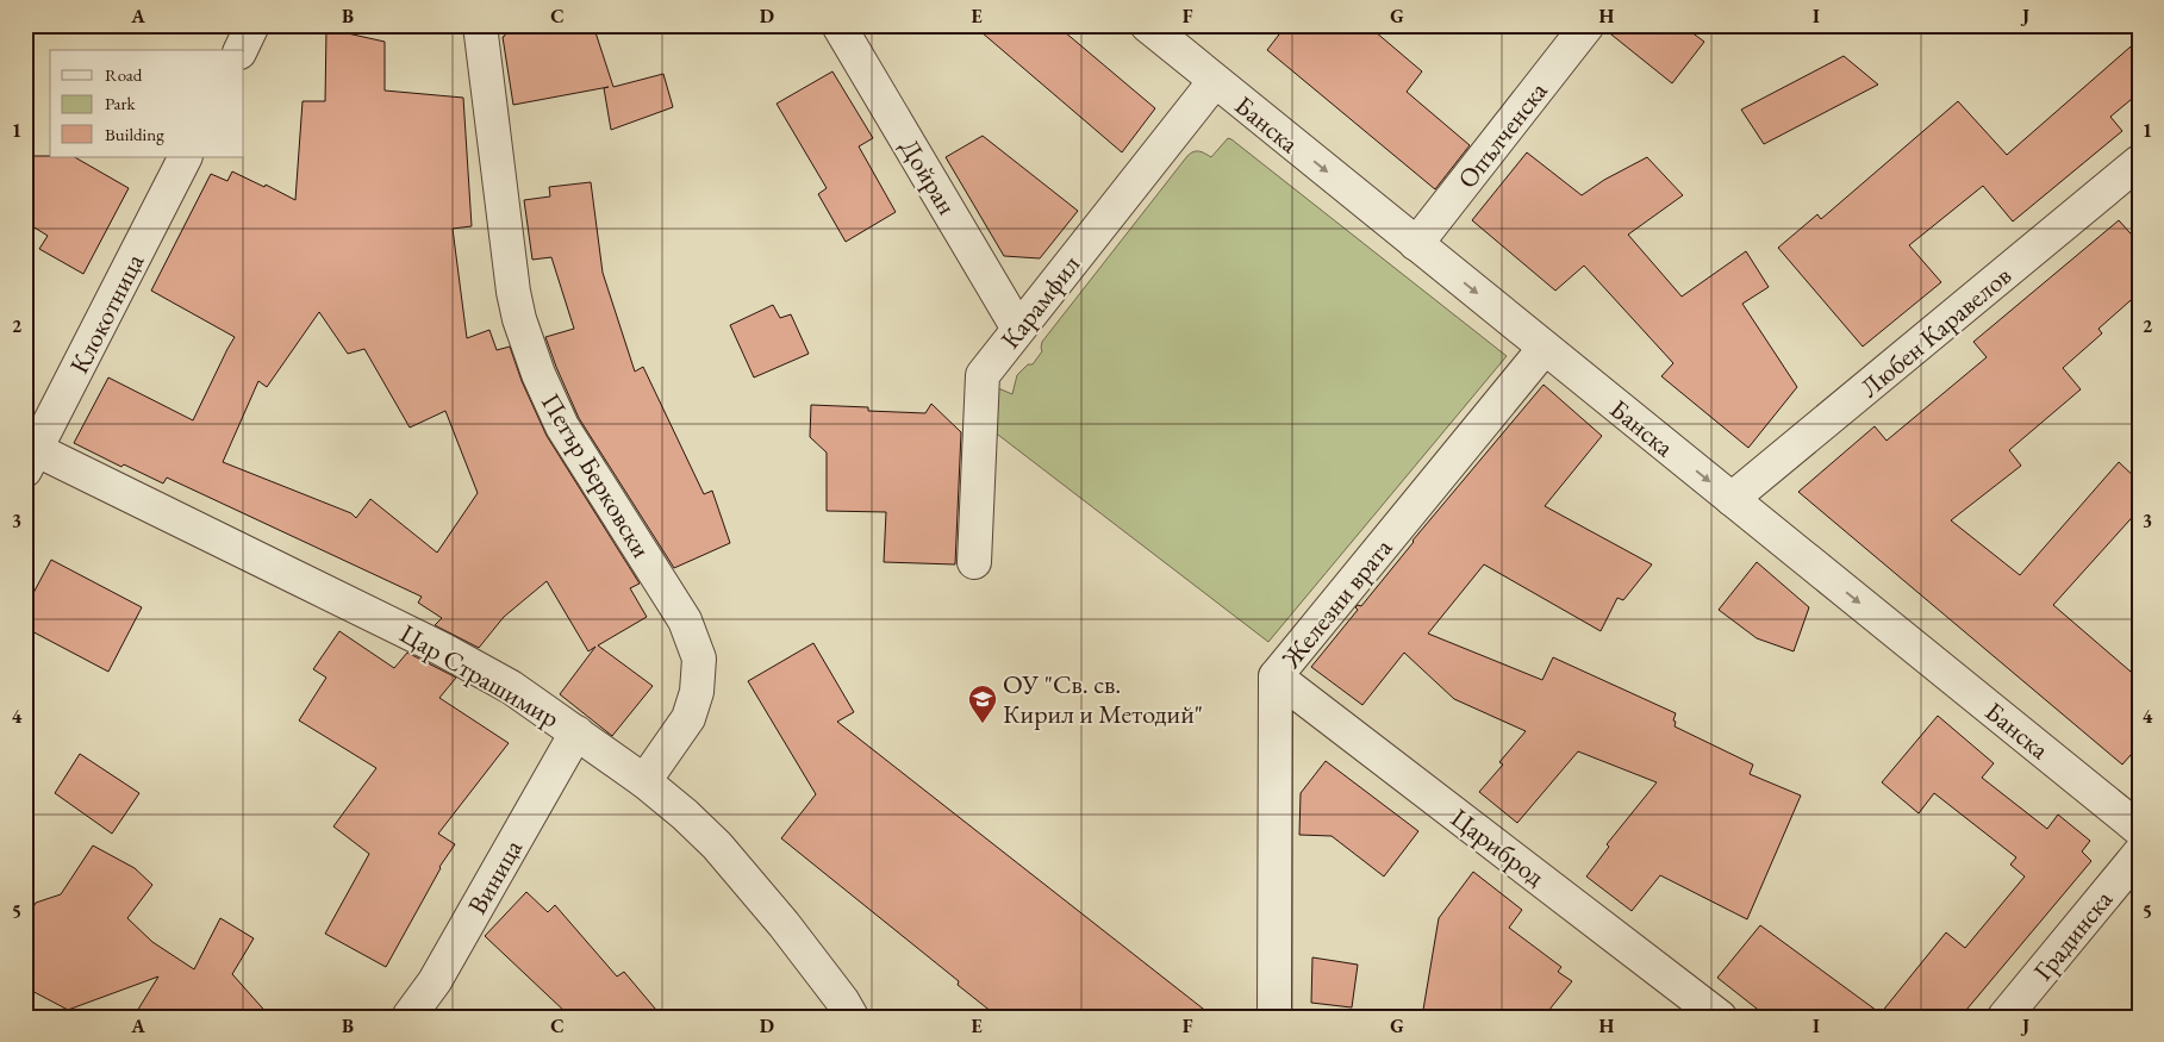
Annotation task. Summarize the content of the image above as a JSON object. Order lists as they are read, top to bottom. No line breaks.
{"streets":{"street":["Банска","Опълченска","Дойран","Карамфил","Клокотница","Любен Каравелов","Петър Берковски","Железни врата","Цар Страшимир","Цариброд","Виница","Градинска"]},"crossings":[["Банска","Опълченска"],["Банска","Карамфил"],["Банска","Любен Каравелов"],["Банска","Железни врата"],["Дойран","Карамфил"],["Клокотница","Цар Страшимир"],["Петър Берковски","Цар Страшимир"],["Железни врата","Цариброд"],["Цар Страшимир","Виница"]],"one_way":["Банска"],"places":{"school or university":["ОУ \"Св. св. Кирил и Методий\""]},"legend":["Road","Park","Building"],"grid":{"columns":["A","B","C","D","E","F","G","H","I","J"],"rows":["1","2","3","4","5"]}}
